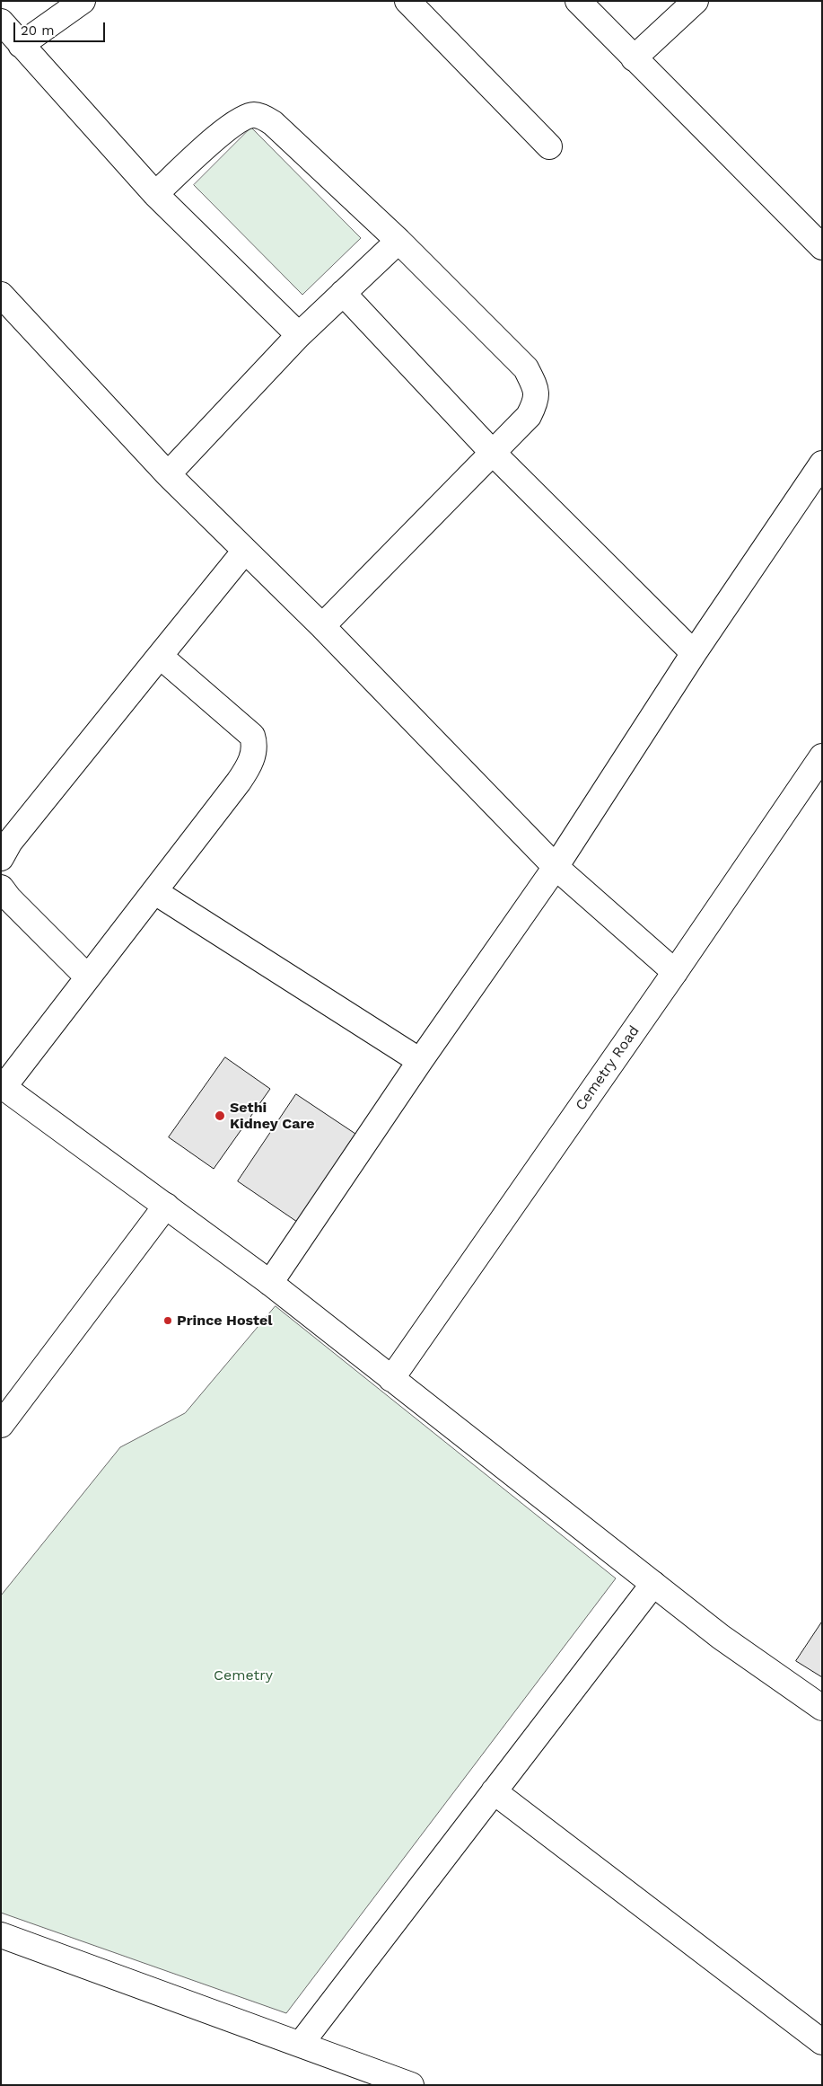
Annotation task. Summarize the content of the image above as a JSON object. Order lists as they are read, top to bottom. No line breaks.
{"streets":{"street":["Cemetry Road"]},"parks":["Cemetry"],"places":["Sethi Kidney Care","Prince Hostel"],"scale_bar":"20 m"}
